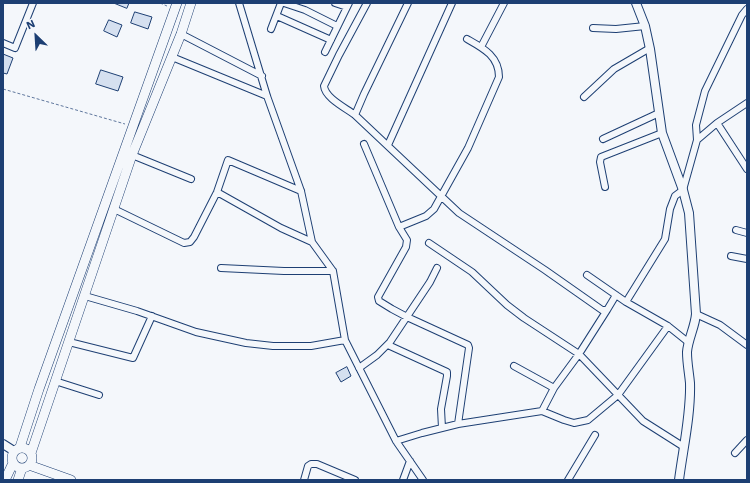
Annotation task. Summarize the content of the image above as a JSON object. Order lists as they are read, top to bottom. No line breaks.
{"north":"top left"}
